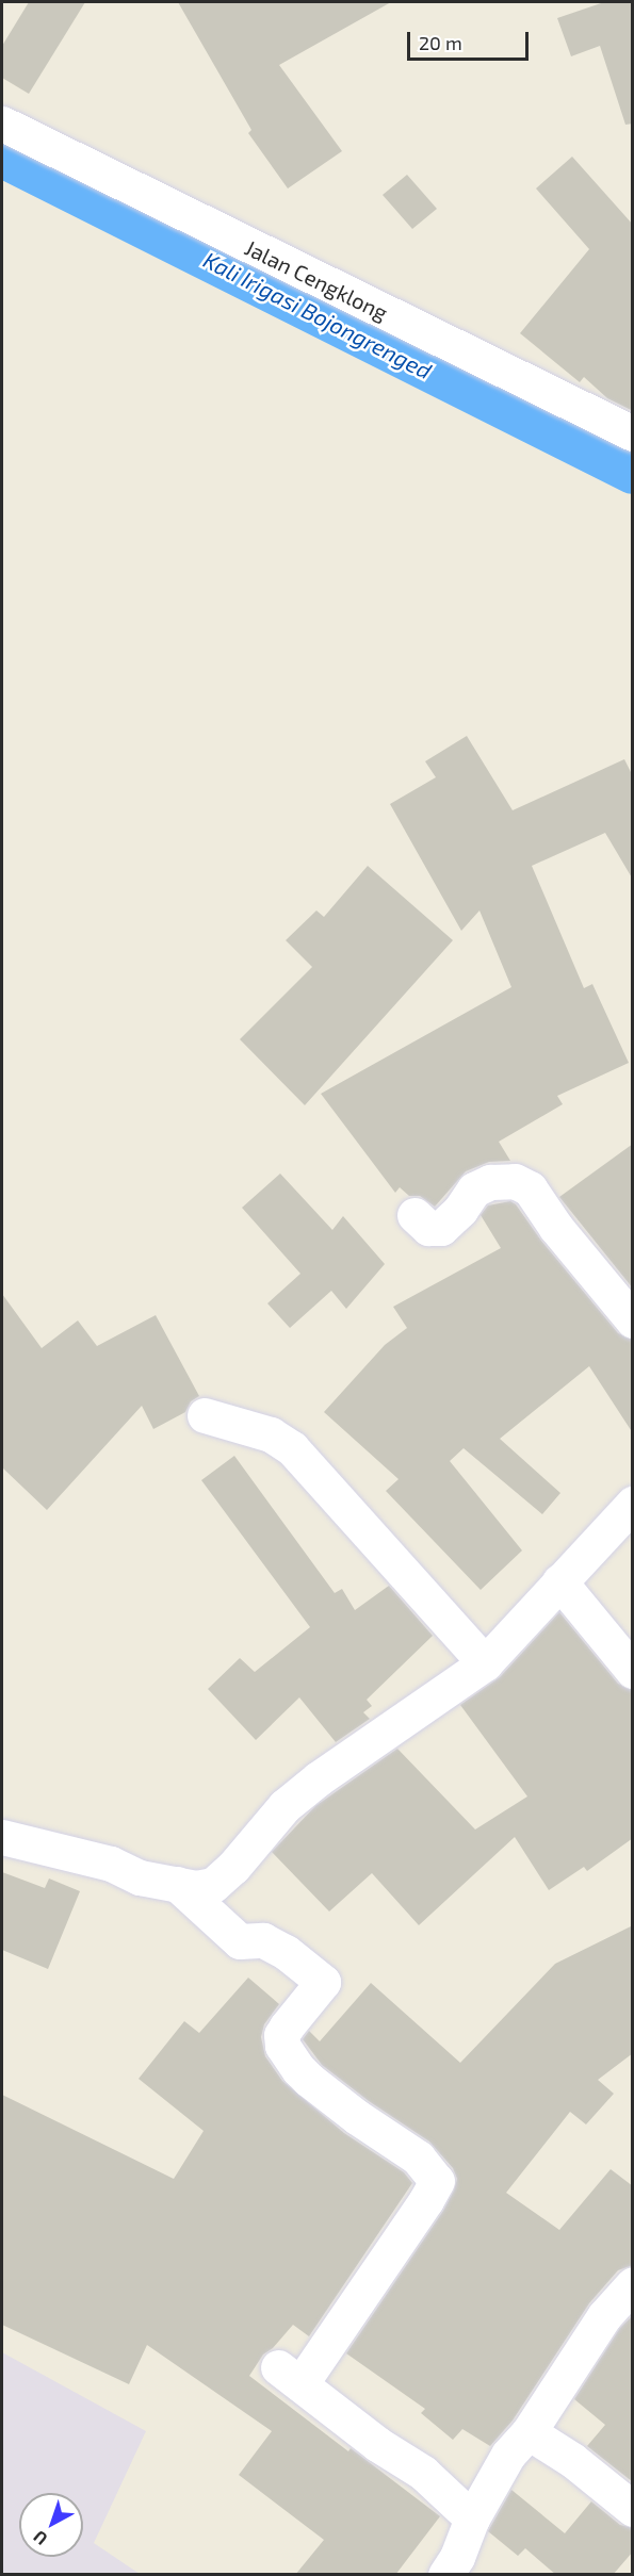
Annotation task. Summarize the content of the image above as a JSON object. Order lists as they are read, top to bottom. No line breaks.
{"streets":{"street":["Jalan Cengklong"]},"water":["Kali Irigasi Bojongrenged"],"scale_bar":"20 m","north":"bottom left"}
